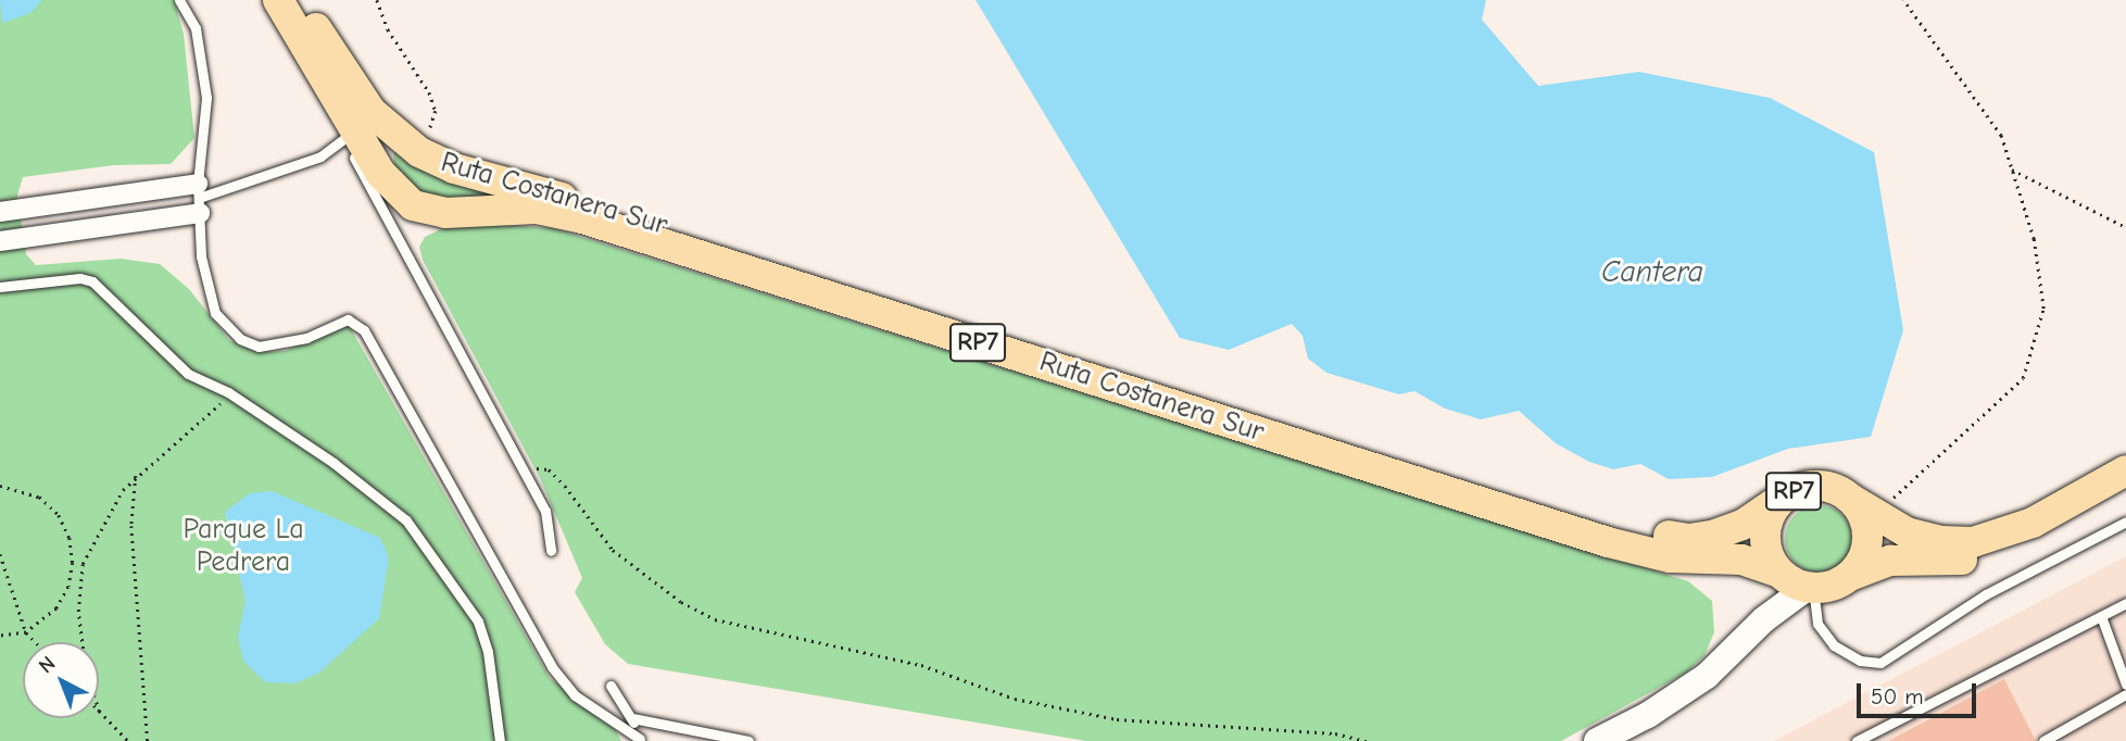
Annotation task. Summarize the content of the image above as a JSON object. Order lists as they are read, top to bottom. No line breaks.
{"streets":{"main road":["Ruta Costanera Sur","RP7"]},"crossings":[["Ruta Costanera Sur","RP7"]],"water":["Cantera"],"parks":["Parque La Pedrera"],"scale_bar":"50 m","north":"top left"}
